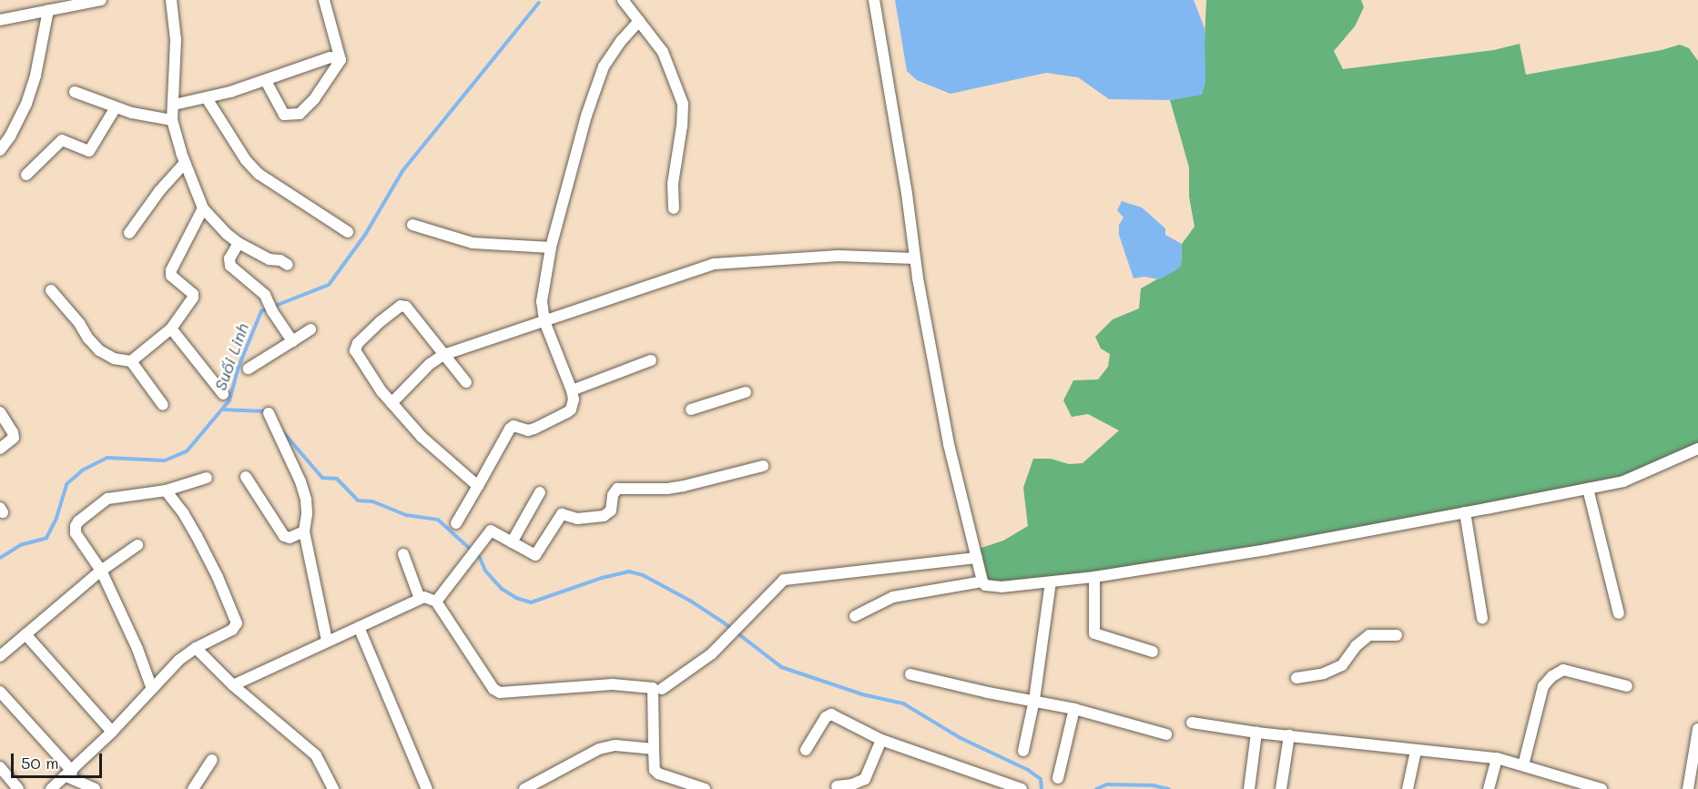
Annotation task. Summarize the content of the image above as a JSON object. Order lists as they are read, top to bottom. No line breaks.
{"water":["Suối Linh"],"scale_bar":"50 m"}
